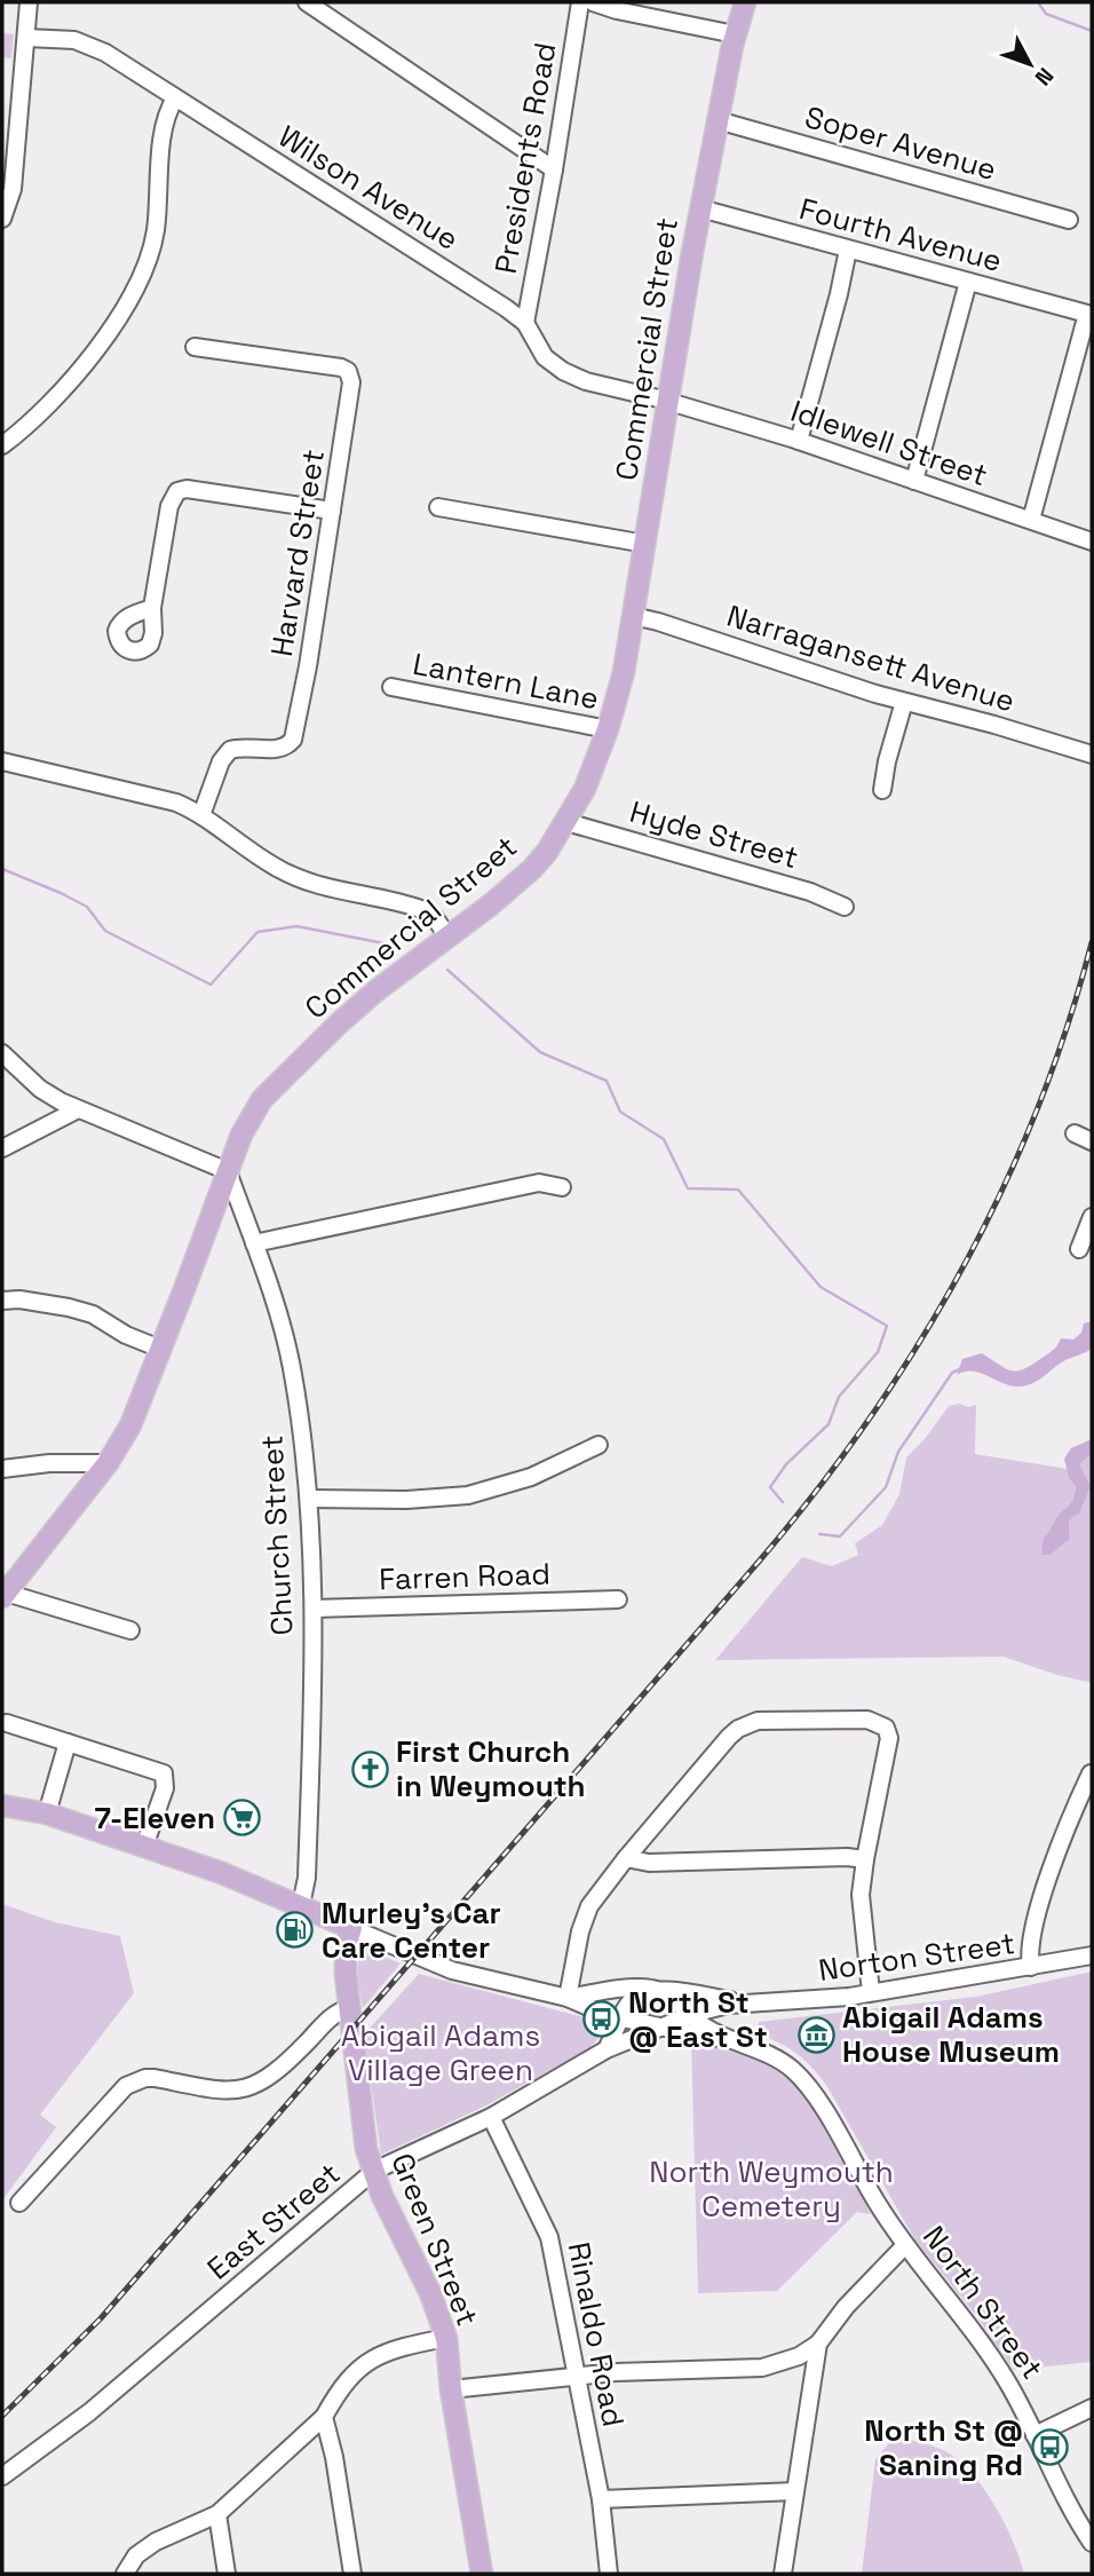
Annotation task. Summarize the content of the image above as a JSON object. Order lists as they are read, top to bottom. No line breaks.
{"streets":{"main road":["Commercial Street","Green Street","North Street"],"street":["Soper Avenue","Presidents Road","Wilson Avenue","Fourth Avenue","Idlewell Street","Harvard Street","Narragansett Avenue","Lantern Lane","Hyde Street","Church Street","Farren Road","Norton Street","East Street","Rinaldo Road"]},"crossings":[["Soper Avenue","Commercial Street"],["Presidents Road","Wilson Avenue"],["Wilson Avenue","Commercial Street"],["Wilson Avenue","Idlewell Street"],["Fourth Avenue","Commercial Street"],["Fourth Avenue","Idlewell Street"],["Commercial Street","Idlewell Street"],["Commercial Street","Narragansett Avenue"],["Commercial Street","Lantern Lane"],["Commercial Street","Hyde Street"],["Commercial Street","Church Street"],["Church Street","Farren Road"],["Church Street","North Street"],["Norton Street","East Street"],["Norton Street","North Street"],["East Street","Green Street"],["East Street","North Street"],["East Street","Rinaldo Road"],["Green Street","North Street"]],"parks":["Abigail Adams Village Green","North Weymouth Cemetery"],"places":{"church":["First Church in Weymouth"],"supermarket":["7-Eleven"],"fuel station":["Murley's Car Care Center"],"bus stop":["North St @ East St","North St @ Saning Rd"],"museum":["Abigail Adams House Museum"]},"north":"bottom right"}
